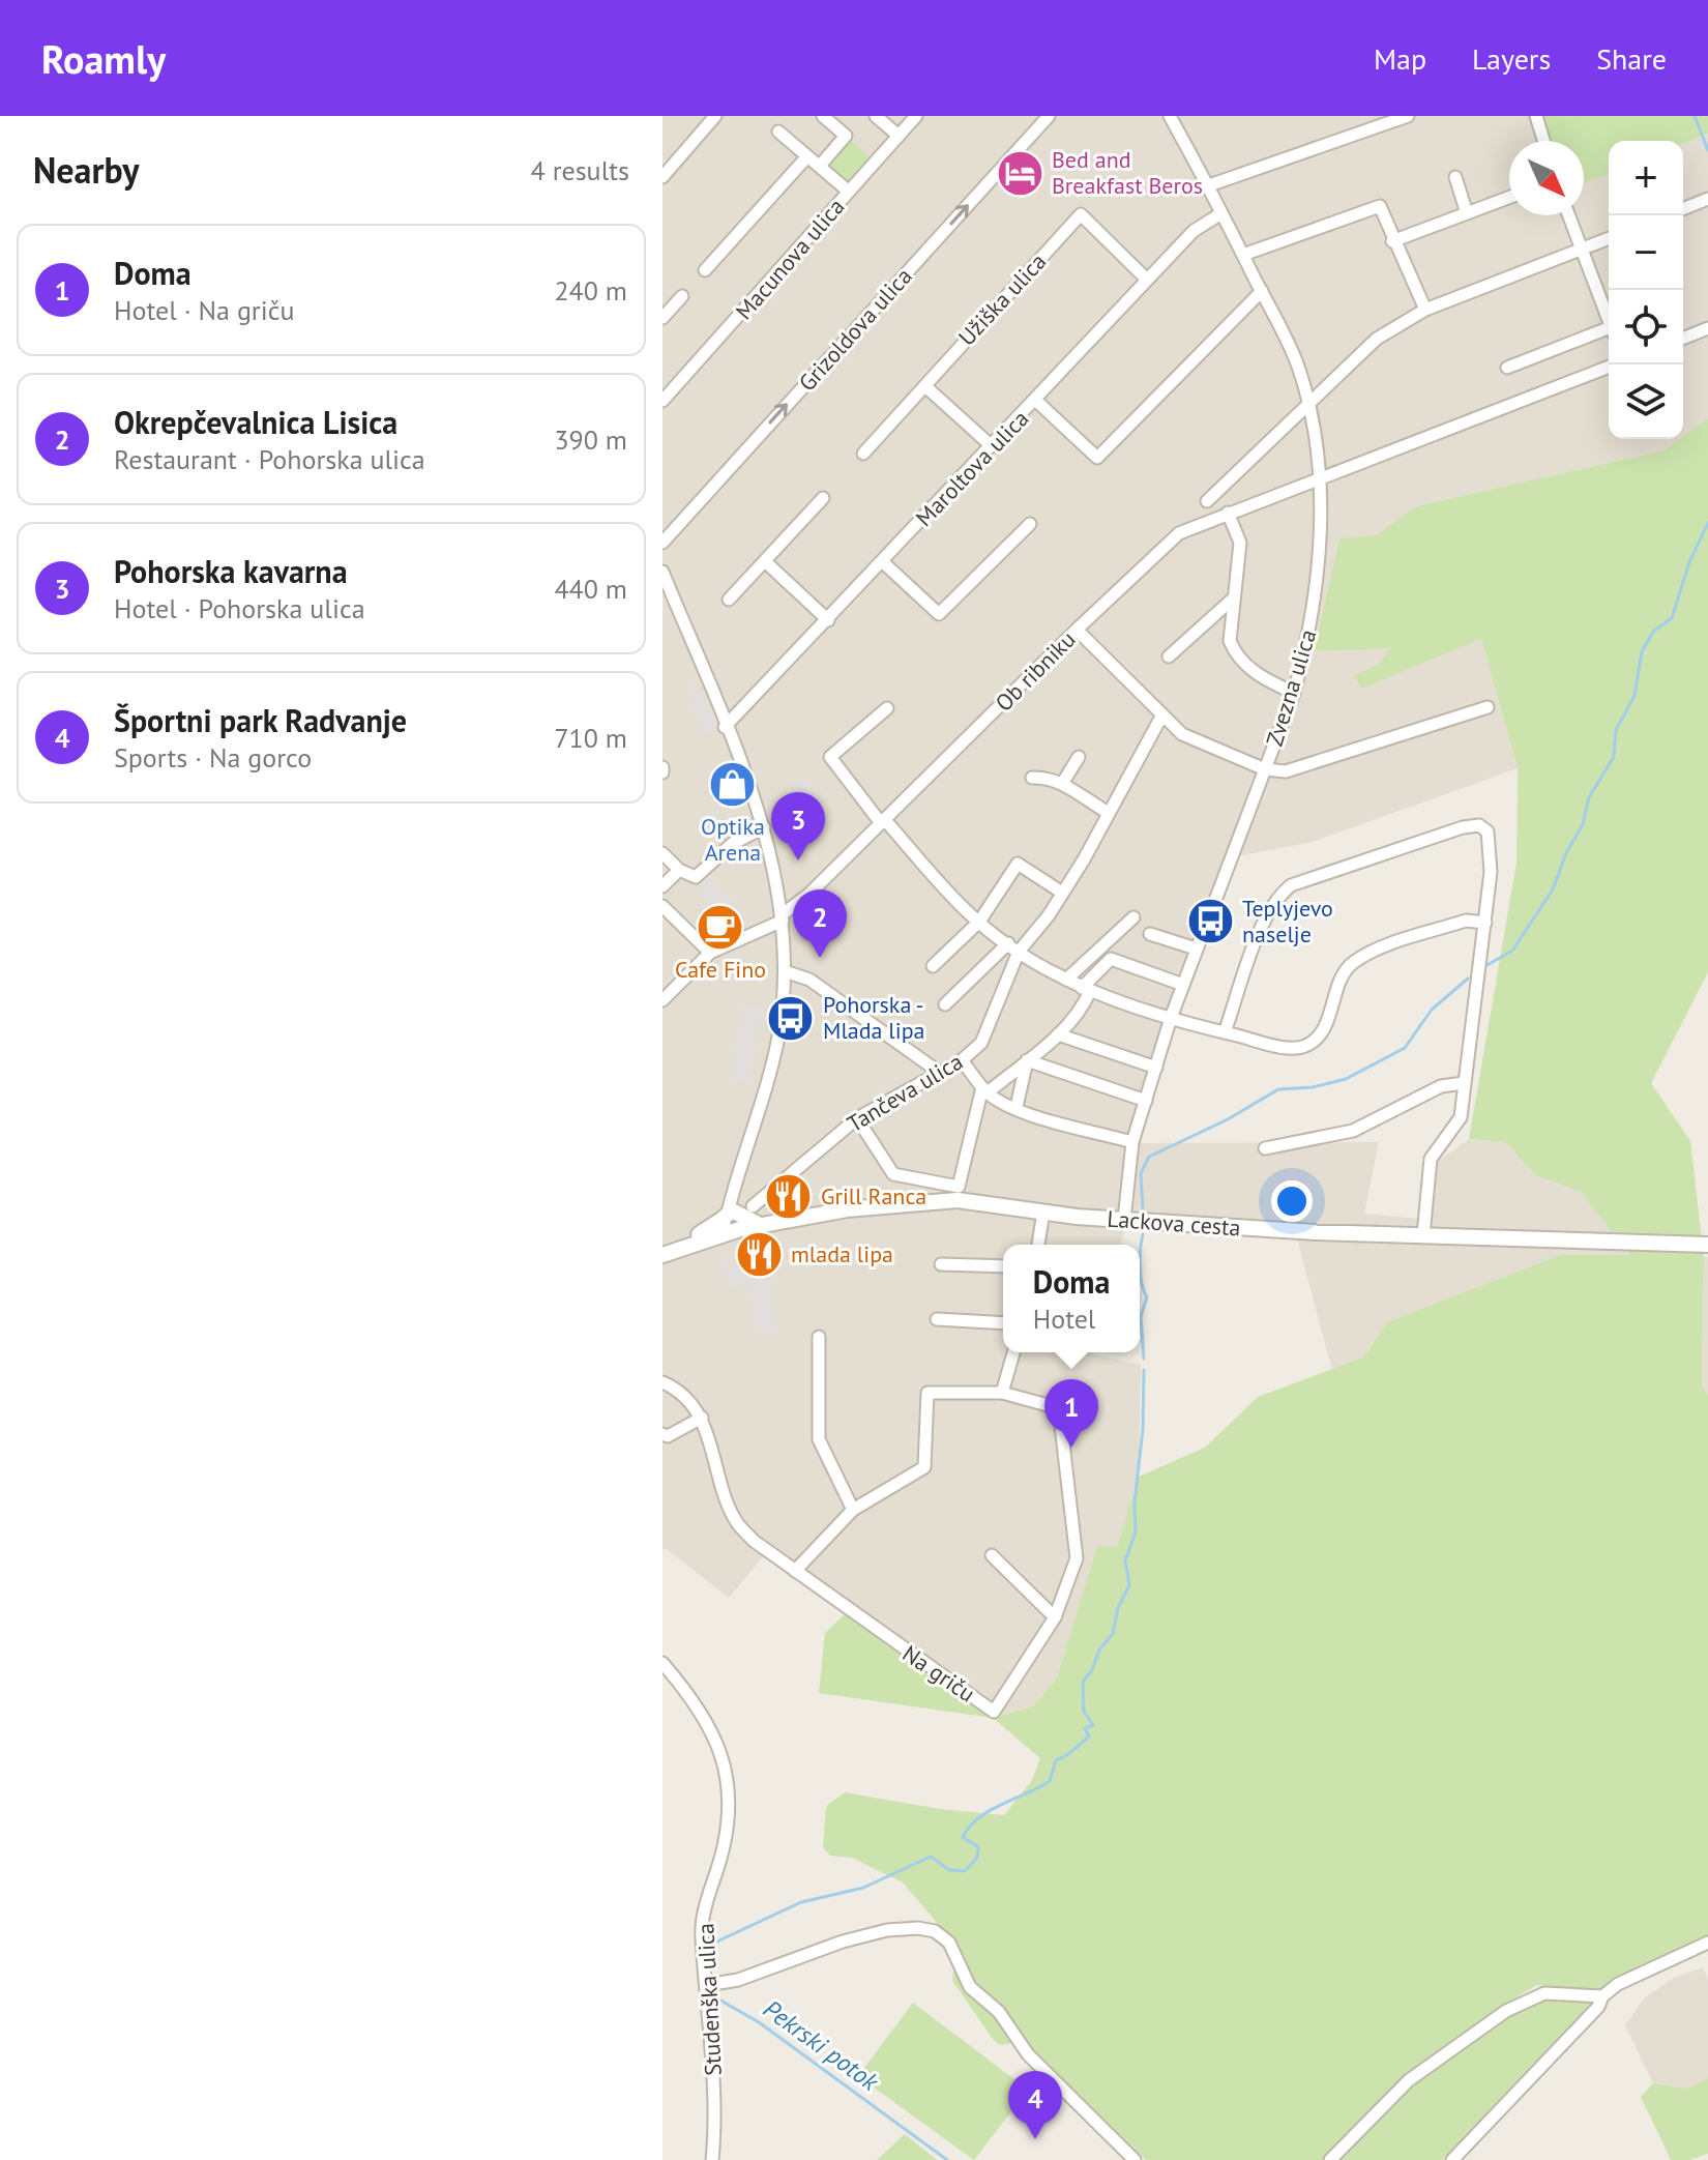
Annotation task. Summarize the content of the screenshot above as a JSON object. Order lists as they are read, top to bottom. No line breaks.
{"streets":{"street":["Macunova ulica","Užiška ulica","Grizoldova ulica","Maroltova ulica","Ob ribniku","Zvezna ulica","Tančeva ulica","Lackova cesta","Na griču","Studenška ulica"]},"crossings":[["Užiška ulica","Maroltova ulica"],["Maroltova ulica","Zvezna ulica"],["Ob ribniku","Zvezna ulica"],["Zvezna ulica","Lackova cesta"],["Tančeva ulica","Lackova cesta"]],"one_way":["Grizoldova ulica"],"water":["Pekrski potok"],"places":{"hotel":["Bed and Breakfast Beros"],"shop":["Optika Arena"],"bus stop":["Teplyjevo naselje","Pohorska - Mlada lipa"],"cafe":["Cafe Fino"],"restaurant":["Grill Ranca","mlada lipa"]},"north":"bottom right","page":{"header":"Roamly","nav":["Map","Layers","Share"],"heading":["Nearby","4 results"],"map_buttons":["+","−"],"list":[{"mark":"1","name":"Doma","note":"Hotel · Na griču","value":"240 m"},{"mark":"2","name":"Okrepčevalnica Lisica","note":"Restaurant · Pohorska ulica","value":"390 m"},{"mark":"3","name":"Pohorska kavarna","note":"Hotel · Pohorska ulica","value":"440 m"},{"mark":"4","name":"Športni park Radvanje","note":"Sports · Na gorco","value":"710 m"}],"pins":["3","2","1","4"],"popup":["Doma","Hotel"]}}
